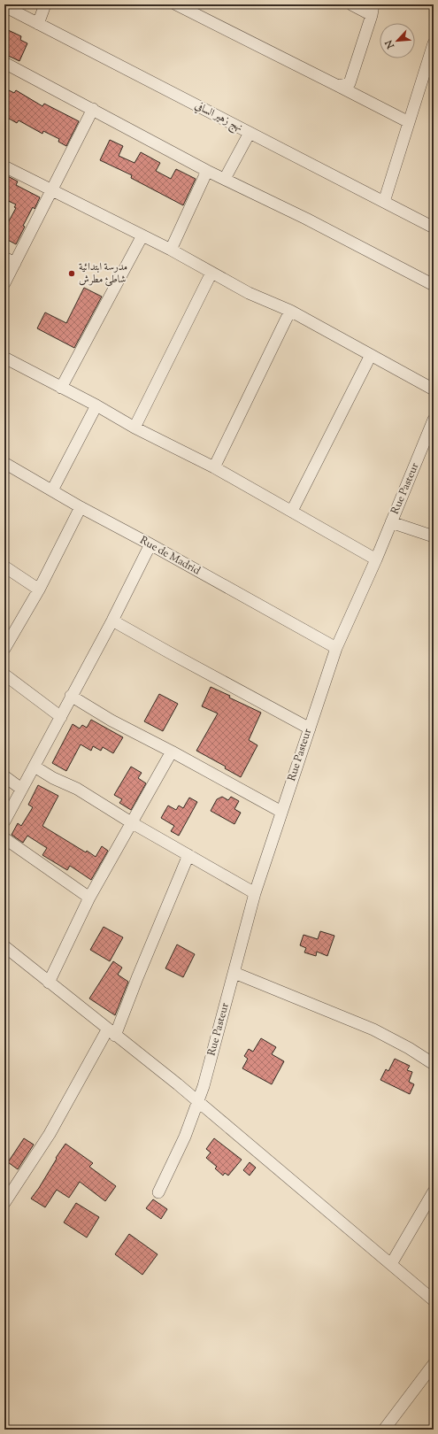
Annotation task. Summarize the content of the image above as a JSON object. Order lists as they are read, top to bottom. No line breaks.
{"streets":{"street":["نهج زهير السافي","Rue Pasteur","Rue de Madrid"]},"crossings":[["Rue Pasteur","Rue de Madrid"]],"places":["مدرسة ابتدائية شاطئ مطرش"],"north":"bottom left"}
